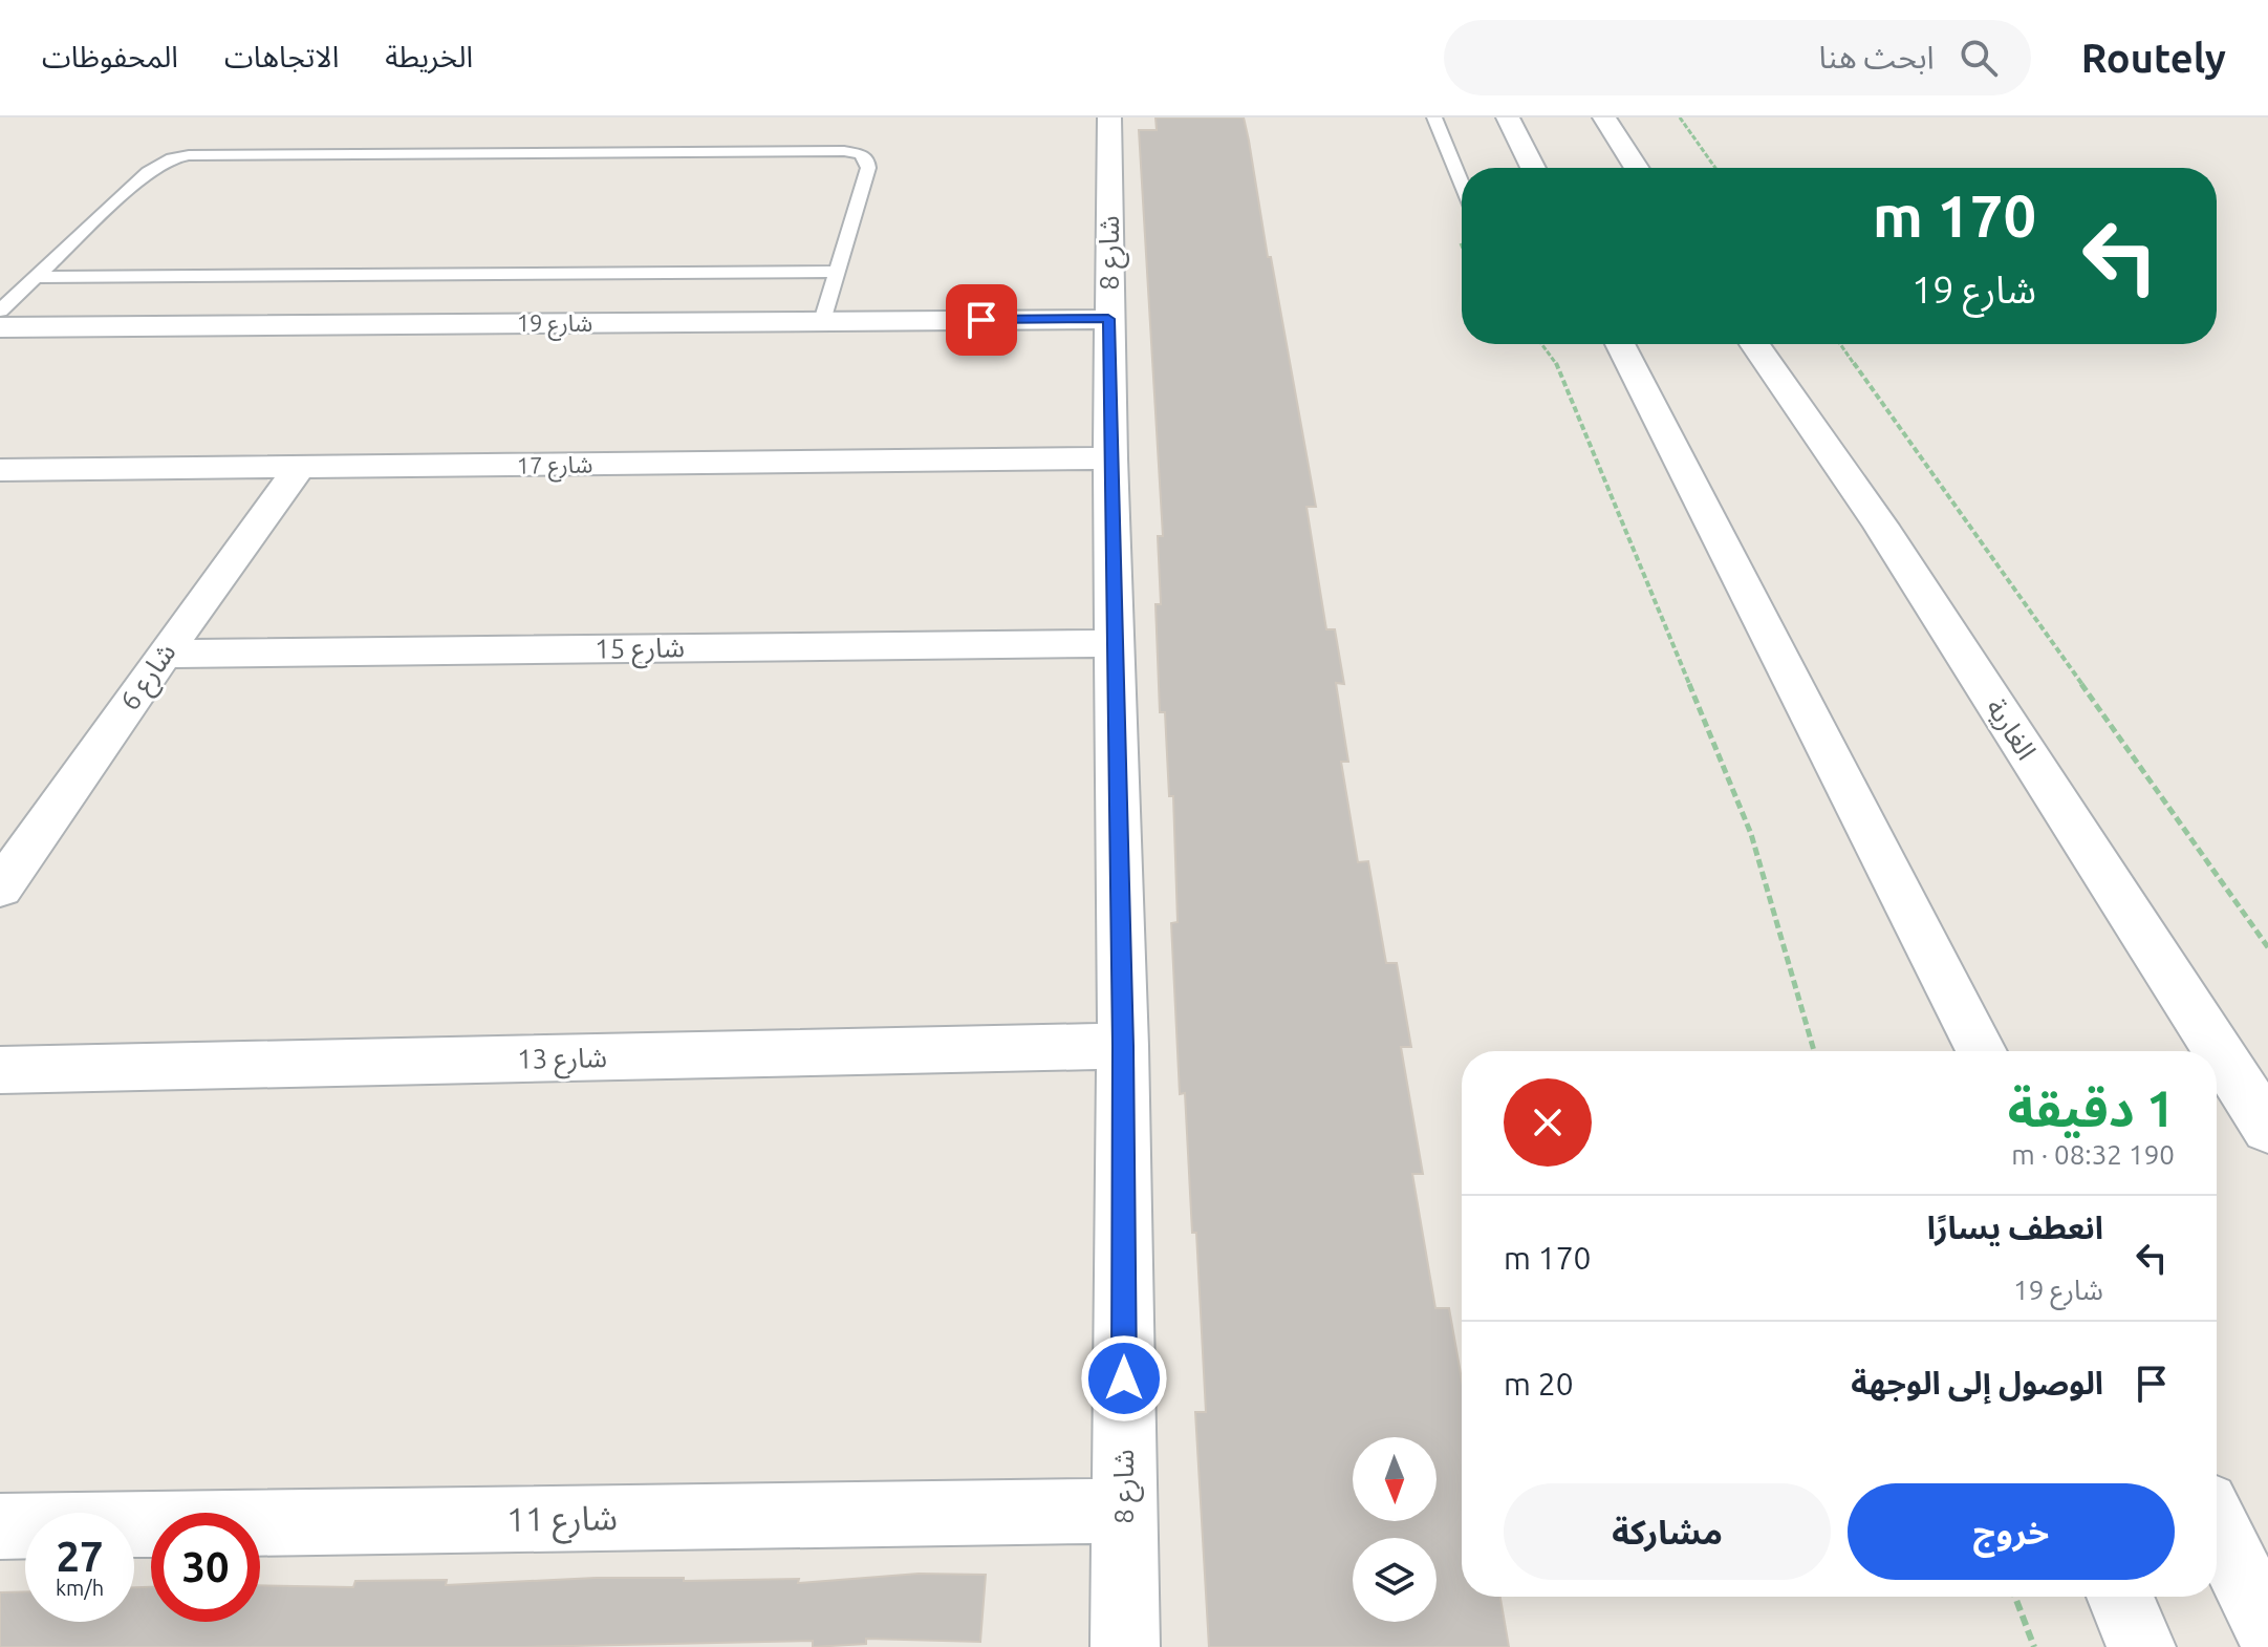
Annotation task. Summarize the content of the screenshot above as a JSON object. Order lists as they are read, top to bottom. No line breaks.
{"streets":{"street":["شارع 8","شارع 19","شارع 17","شارع 15","شارع 6","الغارية","شارع 13","شارع 11"]},"crossings":[["شارع 8","شارع 19"],["شارع 8","شارع 17"],["شارع 8","شارع 15"],["شارع 8","شارع 13"],["شارع 8","شارع 11"],["شارع 17","شارع 6"],["شارع 15","شارع 6"]],"north":"bottom","page":{"header":"Routely","search":"ابحث هنا","nav":["الخريطة","الاتجاهات","المحفوظات"],"turn":["170 m","شارع 19"],"heading":["1 دقيقة","190 m · 08:32"],"list":[{"name":"انعطف يسارًا","note":"شارع 19","value":"170 m"},{"name":"الوصول إلى الوجهة","value":"20 m"}],"buttons":["خروج","مشاركة"],"speed":"27 km/h","limit":"30"}}
